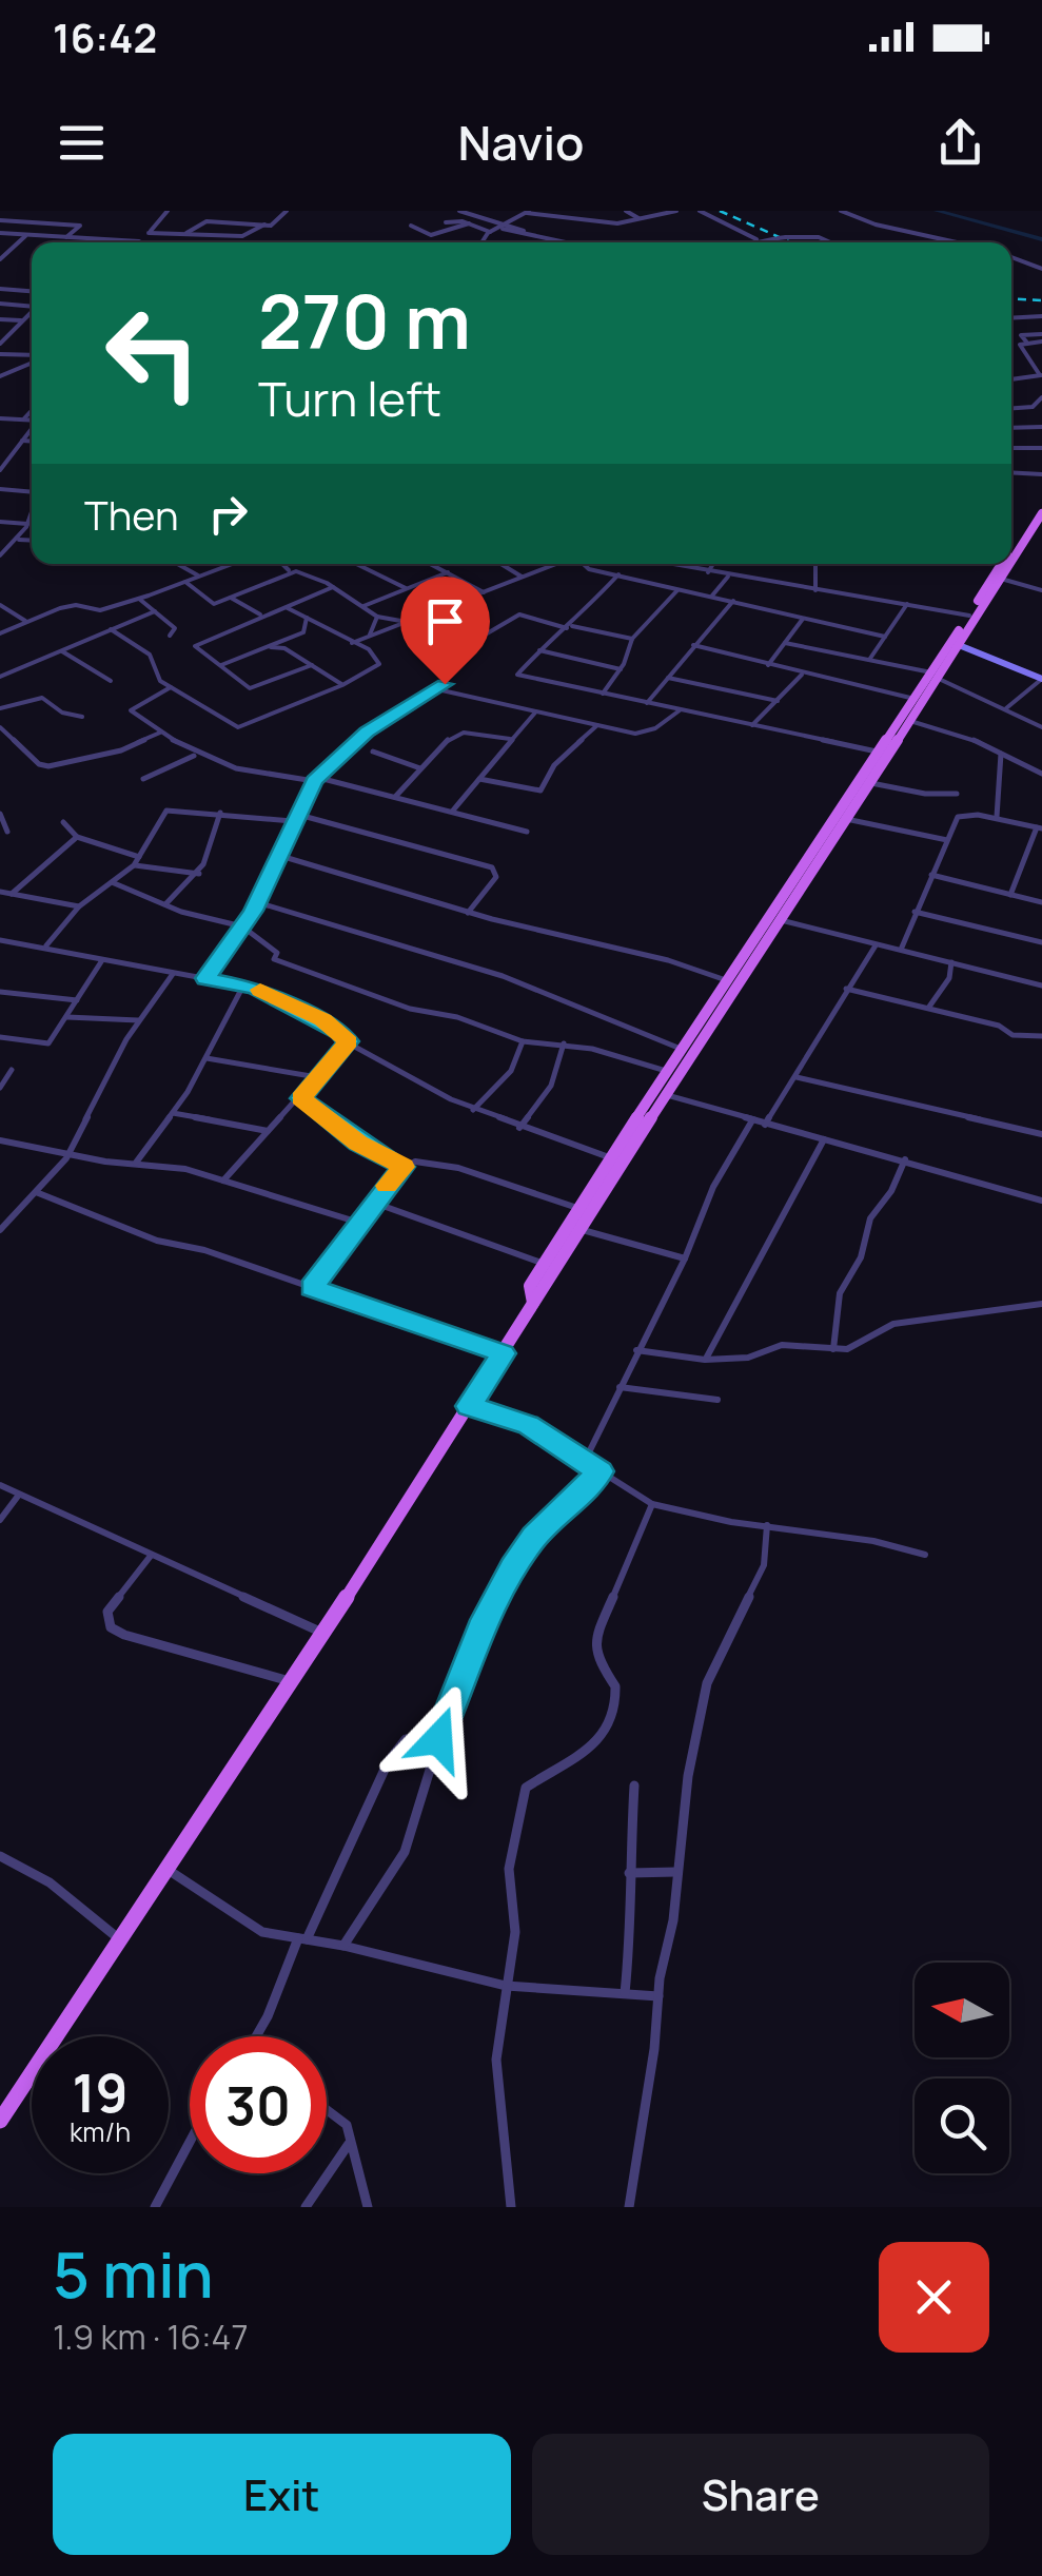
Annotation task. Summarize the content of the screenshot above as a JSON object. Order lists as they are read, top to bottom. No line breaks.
{"north":"left","page":{"status":"16:42","header":"Navio","turn":["270 m","Turn left"],"then":"Then","speed":"19 km/h","limit":"30","heading":["5 min","1.9 km · 16:47"],"buttons":["Exit","Share"]}}
